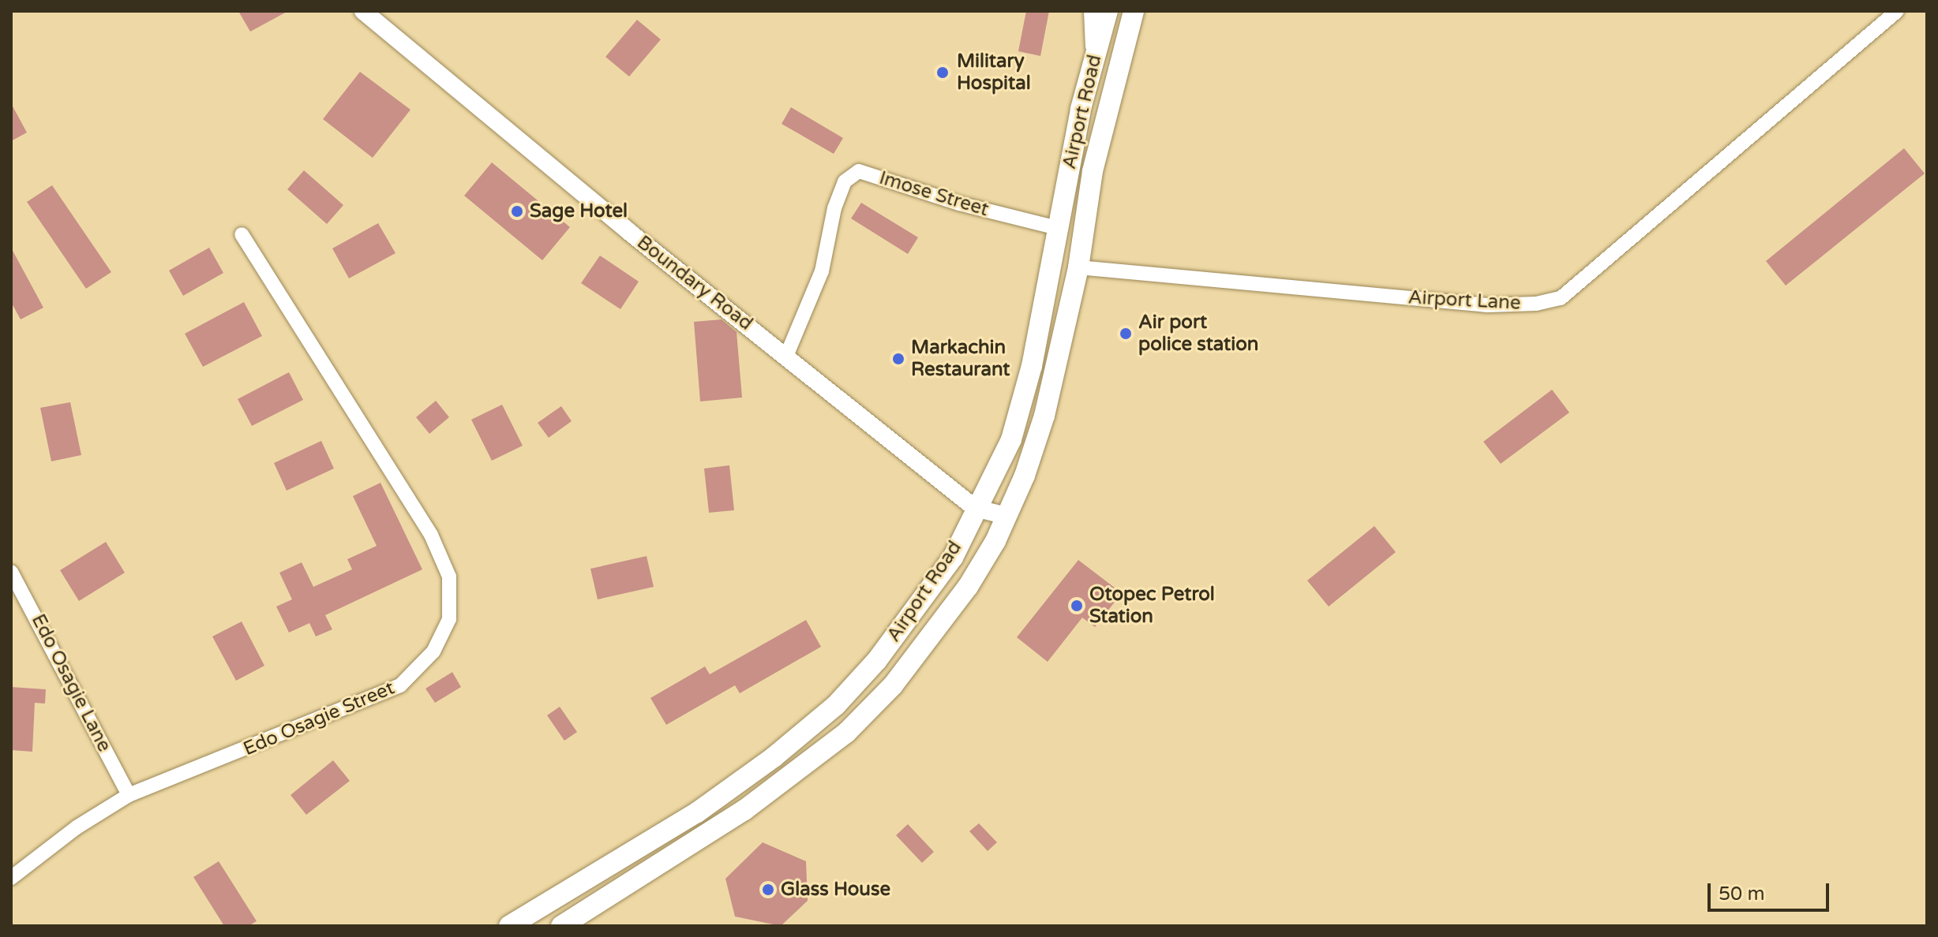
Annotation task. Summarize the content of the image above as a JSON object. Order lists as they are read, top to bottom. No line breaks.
{"streets":{"main road":["Airport Road"],"street":["Imose Street","Boundary Road","Airport Lane","Edo Osagie Lane","Edo Osagie Street"]},"crossings":[["Airport Road","Imose Street"],["Airport Road","Boundary Road"],["Airport Road","Airport Lane"],["Imose Street","Boundary Road"],["Edo Osagie Lane","Edo Osagie Street"]],"places":["Military Hospital","Sage Hotel","Air port police station","Markachin Restaurant","Otopec Petrol Station","Glass House"],"scale_bar":"50 m"}
